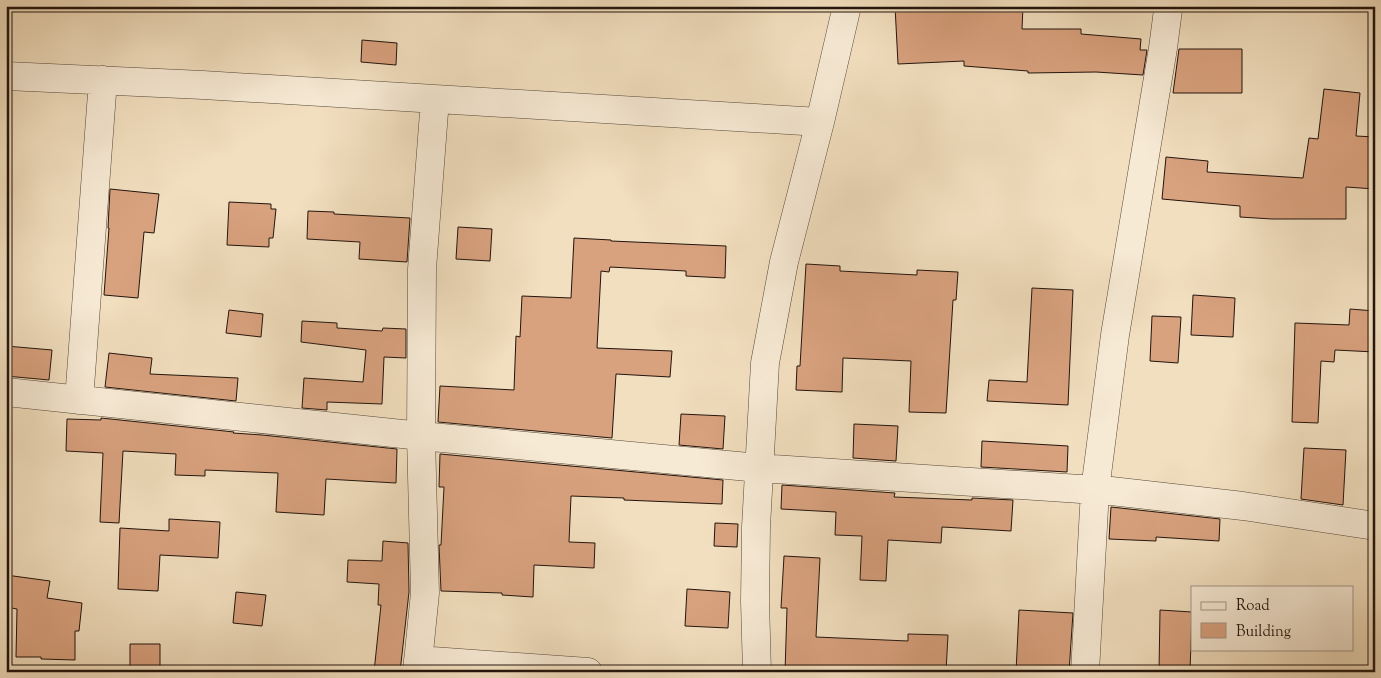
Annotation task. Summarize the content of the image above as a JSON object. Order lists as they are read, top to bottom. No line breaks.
{"legend":["Road","Building"]}
